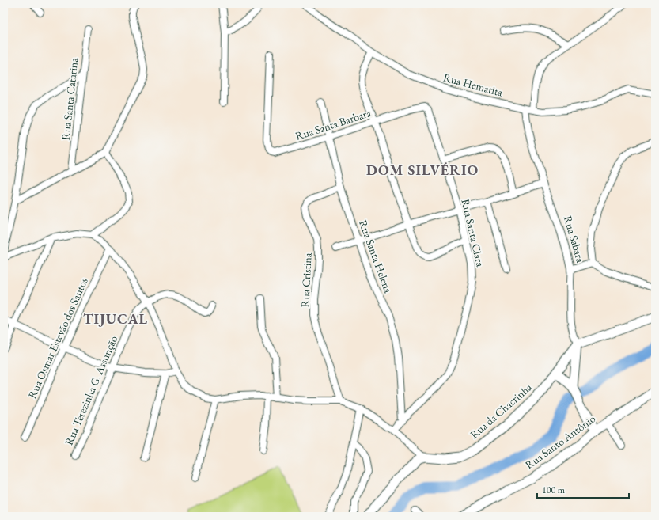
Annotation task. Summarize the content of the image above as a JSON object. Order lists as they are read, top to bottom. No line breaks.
{"streets":{"main road":["Rua da Chacrinha","Rua Santo Antônio"],"street":["Rua Hematita","Rua Santa Catarina","Rua Santa Barbara","Rua Santa Clara","Rua Sabara","Rua Santa Helena","Rua Cristina","Rua Osmar Estevão dos Santos","Rua Terezinha G. Assunção"]},"crossings":[["Rua Hematita","Rua Sabara"],["Rua Santa Barbara","Rua Santa Clara"],["Rua Santa Barbara","Rua Santa Helena"],["Rua Santa Clara","Rua Santa Helena"],["Rua Santa Helena","Rua Cristina"]],"districts":["DOM SILVÉRIO","TIJUCAL"],"scale_bar":"100 m"}
